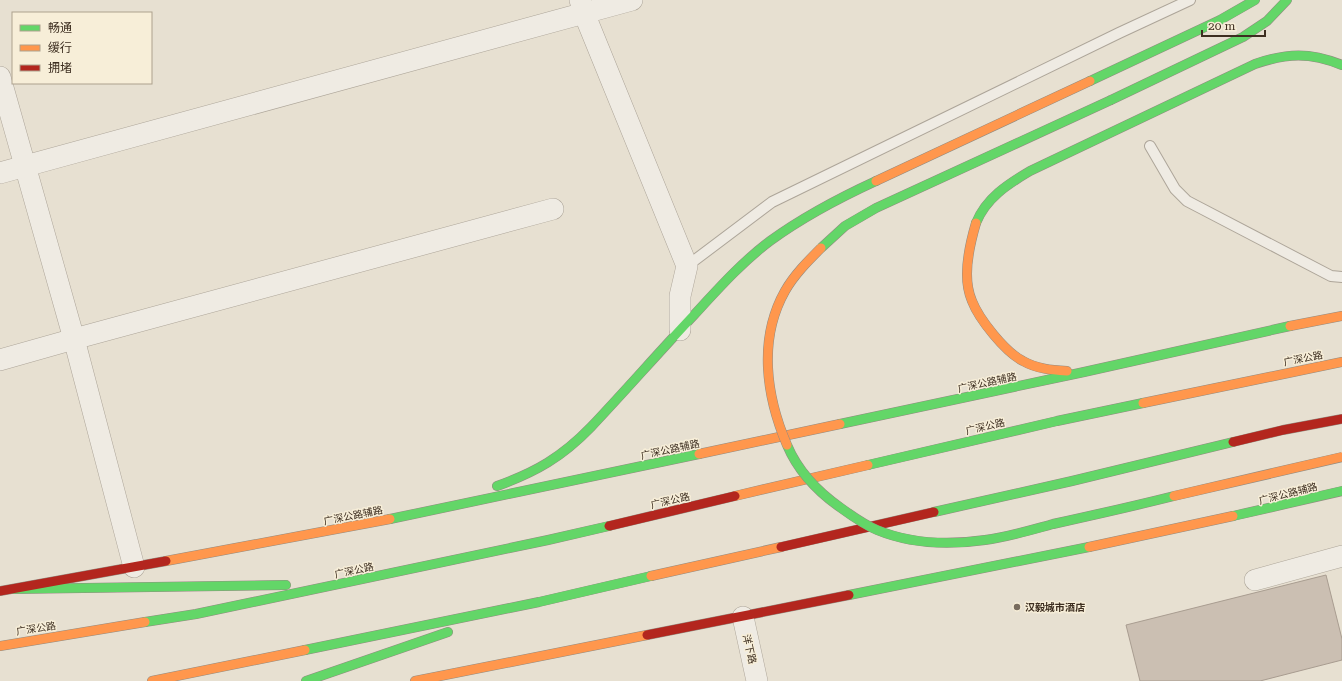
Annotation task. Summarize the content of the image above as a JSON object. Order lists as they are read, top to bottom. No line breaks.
{"streets":{"main road":["广深公路","广深公路辅路"],"street":["洋下路"]},"crossings":[["广深公路辅路","洋下路"]],"places":["汉毅城市酒店"],"legend":["畅通","缓行","拥堵"],"scale_bar":"20 m"}
